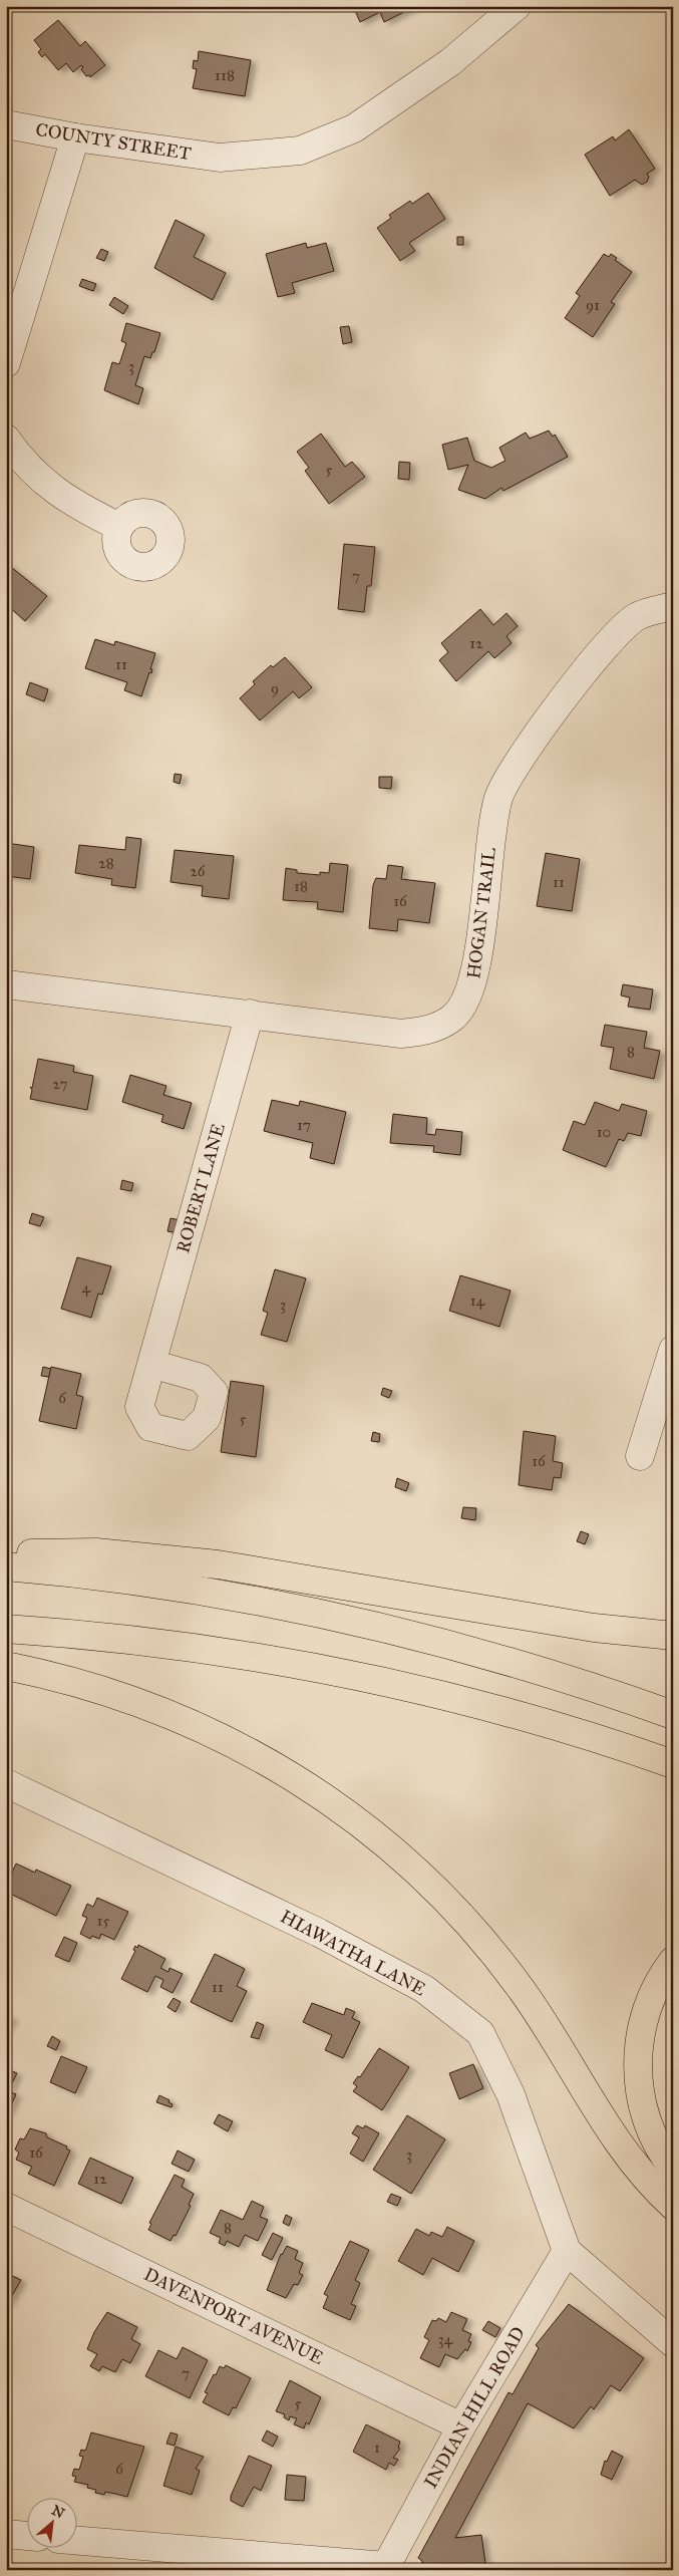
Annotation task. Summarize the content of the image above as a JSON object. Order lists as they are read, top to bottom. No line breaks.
{"streets":{"street":["COUNTY STREET","HOGAN TRAIL","ROBERT LANE","HIAWATHA LANE","DAVENPORT AVENUE","INDIAN HILL ROAD"]},"crossings":[["HOGAN TRAIL","ROBERT LANE"],["HIAWATHA LANE","INDIAN HILL ROAD"],["DAVENPORT AVENUE","INDIAN HILL ROAD"]],"house_numbers":["118","91","3","5","7","12","11","9","28","26","11","18","16","8","27","17","10","4","14","3","6","5","16","15","11","16","3","12","8","34","7","5","1","6"],"north":"top right"}
